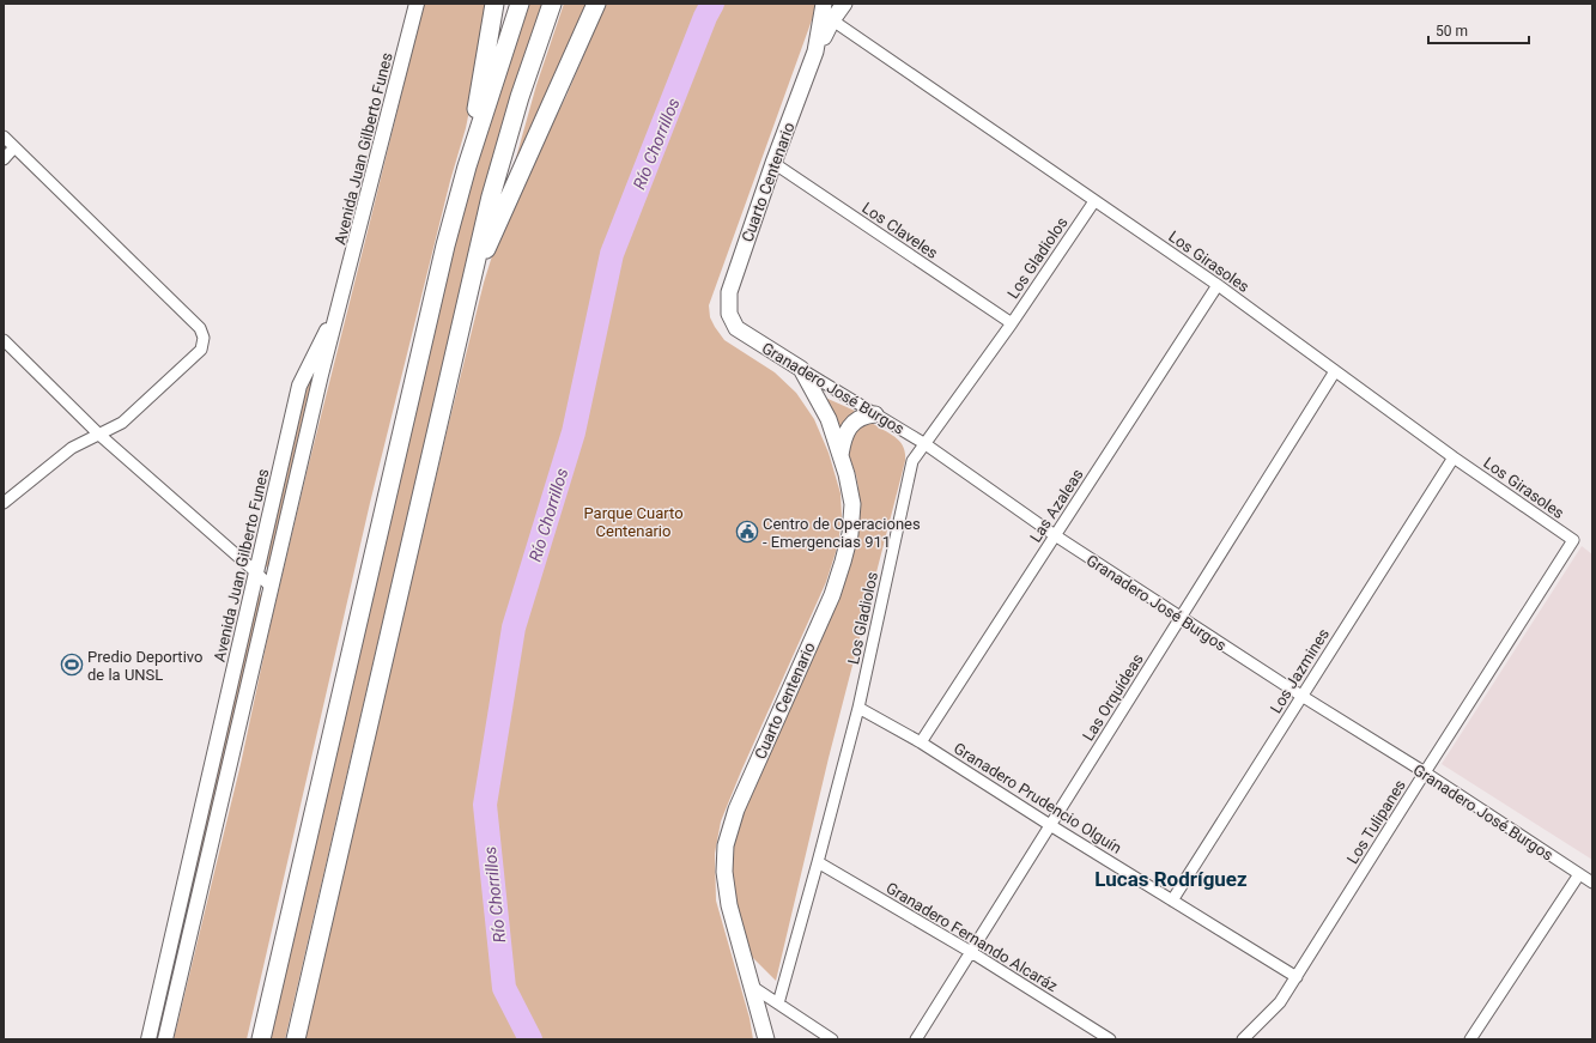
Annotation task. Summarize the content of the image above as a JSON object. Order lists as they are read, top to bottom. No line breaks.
{"streets":{"main road":["Cuarto Centenario","Granadero José Burgos"],"street":["Avenida Juan Gilberto Funes","Los Claveles","Los Gladiolos","Los Girasoles","Las Azaleas","Los Jazmines","Las Orquídeas","Granadero Prudencio Olguín","Los Tulipanes","Granadero Fernando Alcaráz"]},"crossings":[["Cuarto Centenario","Los Claveles"],["Cuarto Centenario","Los Girasoles"],["Cuarto Centenario","Granadero José Burgos"],["Los Claveles","Los Gladiolos"],["Los Gladiolos","Los Girasoles"],["Los Gladiolos","Granadero José Burgos"],["Los Gladiolos","Granadero Prudencio Olguín"],["Los Gladiolos","Granadero Fernando Alcaráz"],["Los Girasoles","Las Azaleas"],["Los Girasoles","Los Jazmines"],["Los Girasoles","Las Orquídeas"],["Los Girasoles","Los Tulipanes"],["Granadero José Burgos","Las Azaleas"],["Granadero José Burgos","Los Jazmines"],["Granadero José Burgos","Las Orquídeas"],["Granadero José Burgos","Los Tulipanes"],["Las Azaleas","Granadero Prudencio Olguín"],["Los Jazmines","Granadero Prudencio Olguín"],["Las Orquídeas","Granadero Prudencio Olguín"],["Las Orquídeas","Granadero Fernando Alcaráz"],["Granadero Prudencio Olguín","Los Tulipanes"]],"districts":["Lucas Rodríguez"],"water":["Río Chorrillos"],"parks":["Parque Cuarto Centenario"],"places":{"public building":["Centro de Operaciones - Emergencias 911"],"sports":["Predio Deportivo de la UNSL"]},"scale_bar":"50 m"}
